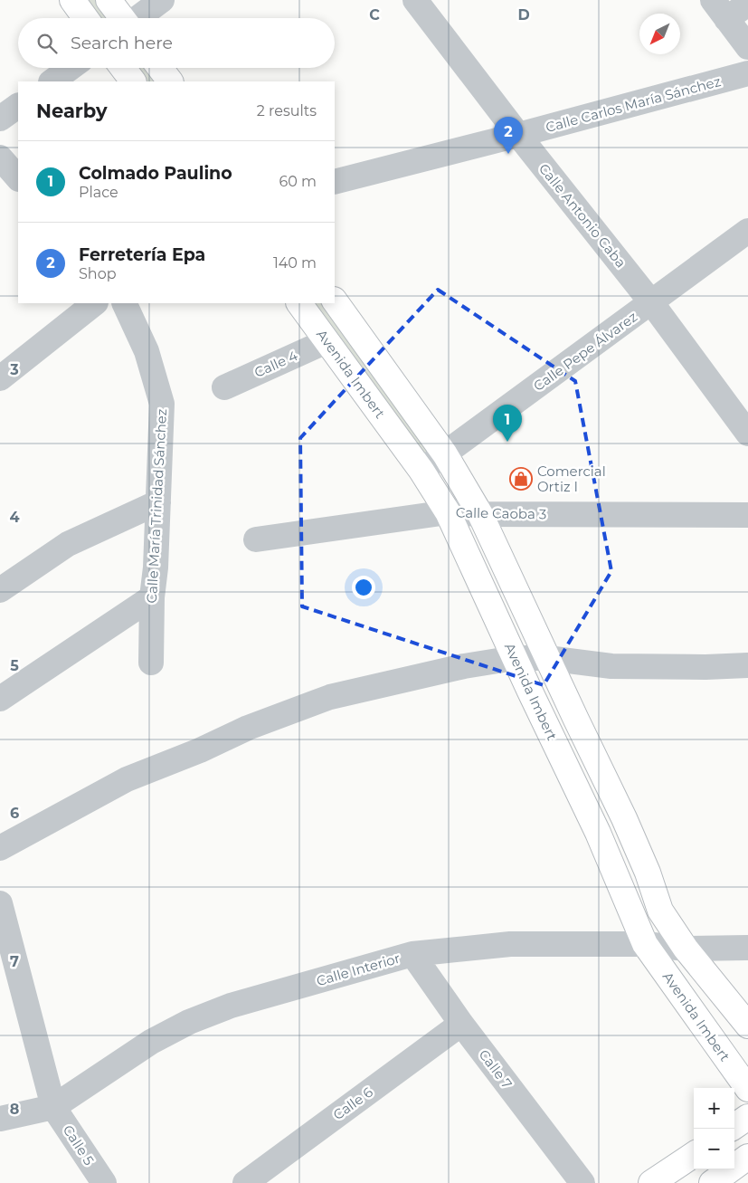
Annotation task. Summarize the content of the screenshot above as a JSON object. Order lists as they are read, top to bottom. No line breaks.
{"streets":{"main road":["Avenida Imbert"],"street":["Calle Carlos María Sánchez","Calle Antonio Caba","Calle Pepe Álvarez","Calle 4","Calle María Trinidad Sánchez","Calle Caoba 3","Calle Interior","Calle 7","Calle 6","Calle 5"]},"crossings":[["Calle Carlos María Sánchez","Calle Antonio Caba"],["Calle Antonio Caba","Calle Pepe Álvarez"],["Calle Pepe Álvarez","Avenida Imbert"],["Calle 4","Avenida Imbert"],["Avenida Imbert","Calle Caoba 3"],["Avenida Imbert","Calle Interior"],["Calle Interior","Calle 7"],["Calle Interior","Calle 5"],["Calle 7","Calle 6"]],"places":{"shop":["Comercial Ortiz I"]},"north":"bottom left","page":{"search":"Search here","heading":["Nearby","2 results"],"pins":["2","1"],"list":[{"mark":"1","name":"Colmado Paulino","note":"Place","value":"60 m"},{"mark":"2","name":"Ferretería Epa","note":"Shop","value":"140 m"}],"map_buttons":["+","−"]},"grid":{"columns":["C","D"],"rows":["3","4","5","6","7","8"]}}
